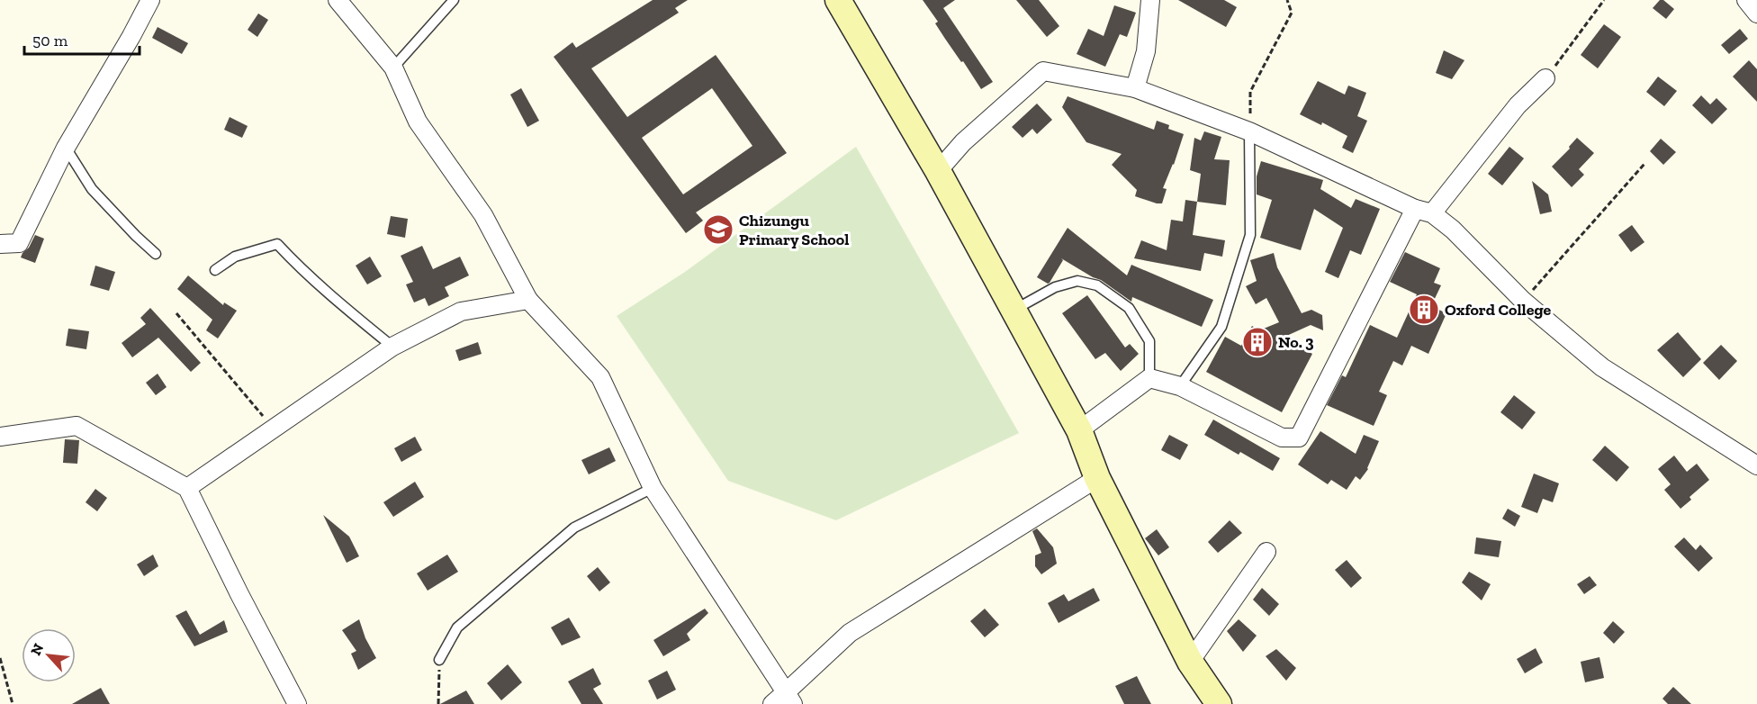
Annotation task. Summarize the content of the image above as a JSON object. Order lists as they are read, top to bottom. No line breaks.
{"places":{"school or university":["Chizungu Primary School"],"building":["Oxford College","No. 3"]},"scale_bar":"50 m","north":"top left"}
